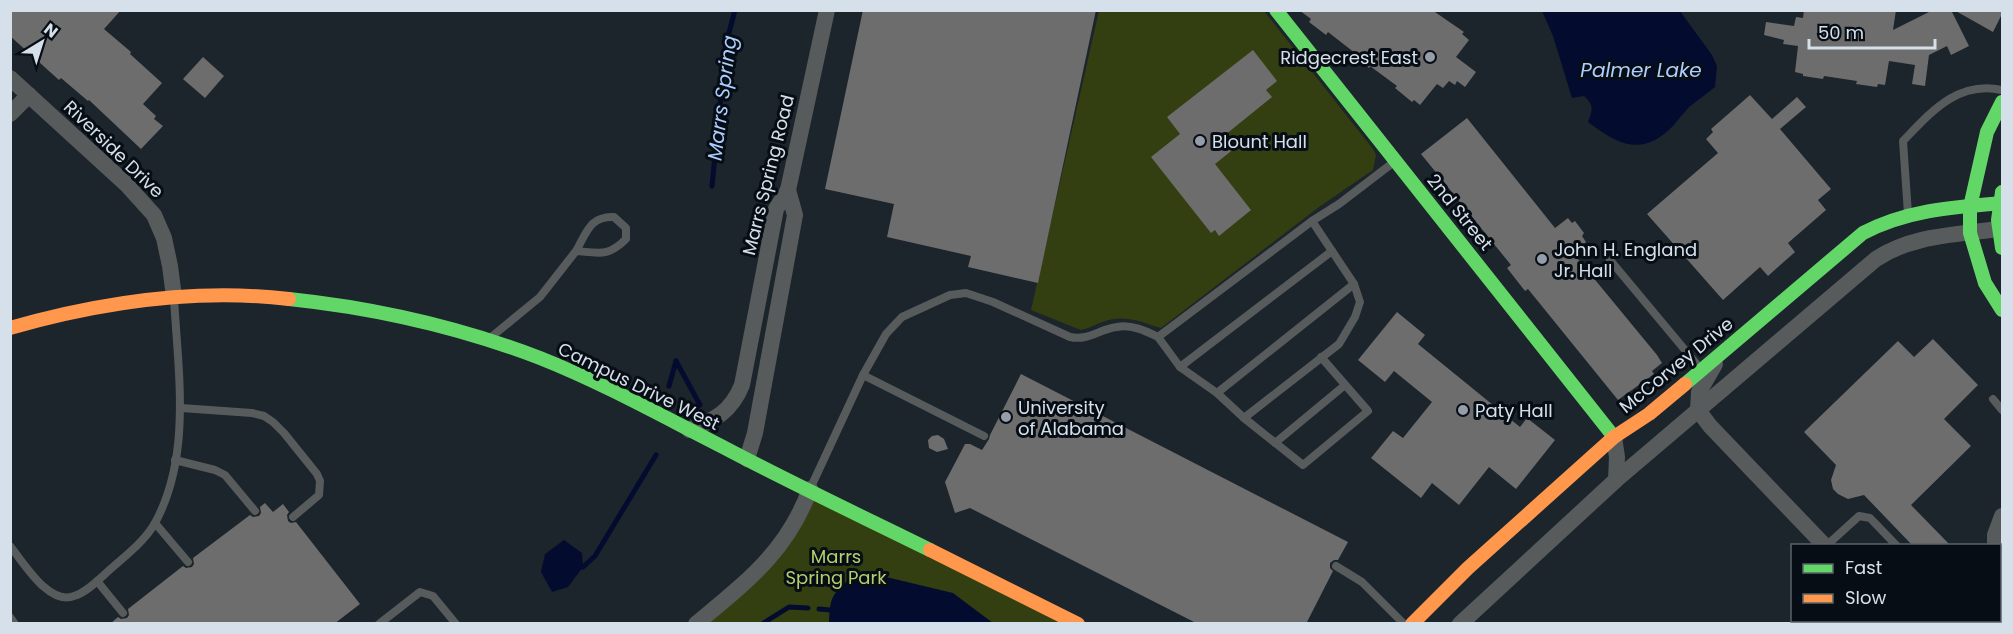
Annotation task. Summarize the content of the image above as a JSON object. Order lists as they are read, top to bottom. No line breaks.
{"streets":{"street":["Riverside Drive","Marrs Spring Road","2nd Street","McCorvey Drive","Campus Drive West"]},"crossings":[["Riverside Drive","Campus Drive West"],["Marrs Spring Road","Campus Drive West"],["2nd Street","McCorvey Drive"]],"water":["Palmer Lake","Marrs Spring"],"parks":["Marrs Spring Park"],"places":["Ridgecrest East","Blount Hall","John H. England Jr. Hall","Paty Hall","University of Alabama"],"legend":["Fast","Slow"],"scale_bar":"50 m","north":"top right"}
